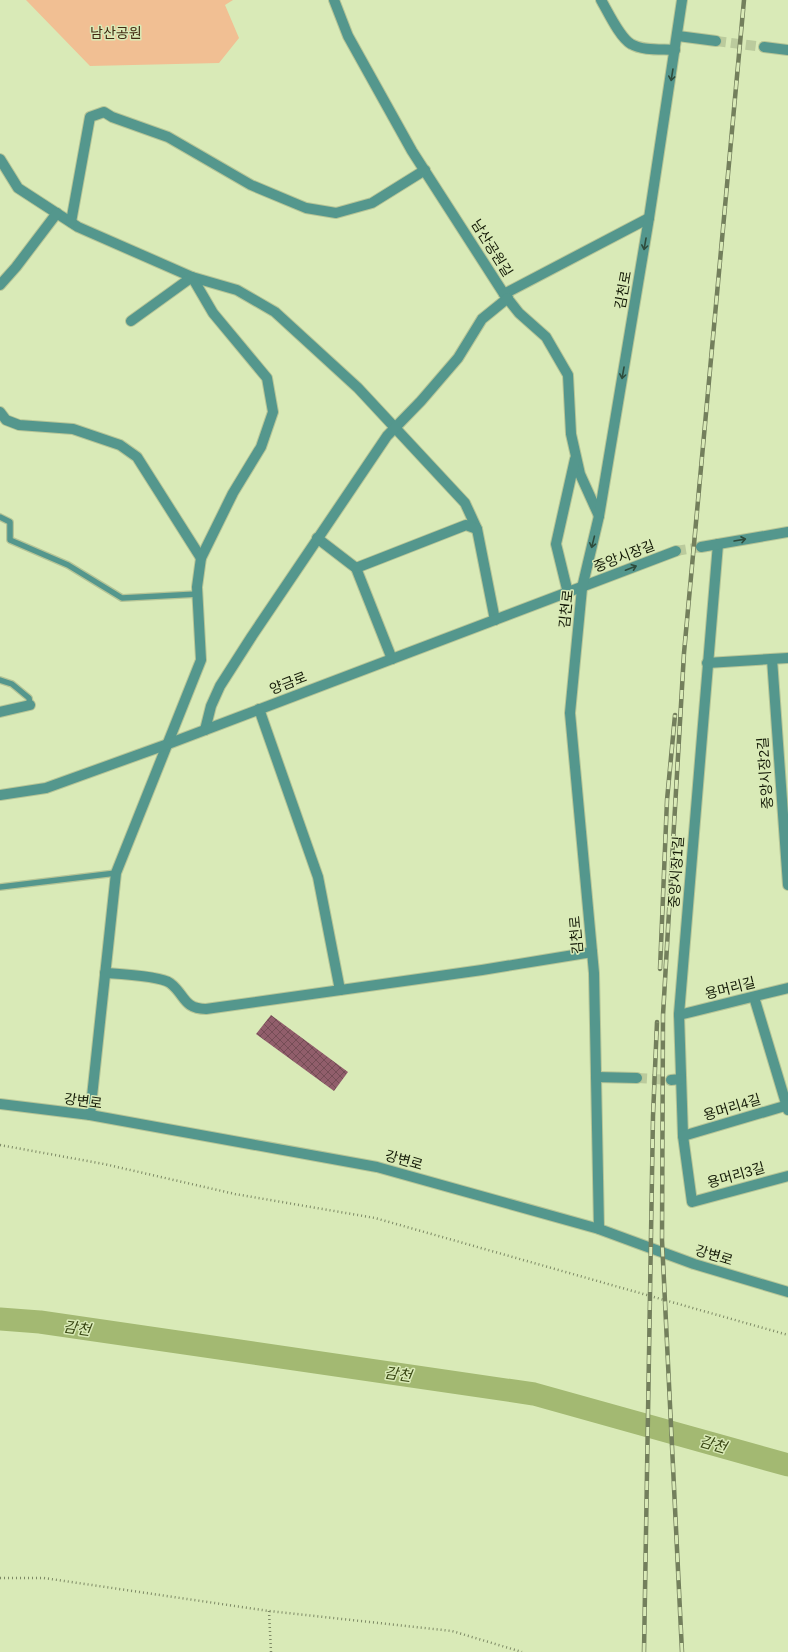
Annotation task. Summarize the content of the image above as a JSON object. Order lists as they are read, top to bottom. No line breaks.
{"streets":{"street":["남산공원길","김천로","중앙시장길","양금로","중앙시장2길","중앙시장1길","용머리길","강변로","용머리4길","용머리3길"]},"crossings":[["남산공원길","김천로"],["김천로","중앙시장길"],["김천로","양금로"],["김천로","강변로"],["중앙시장길","양금로"],["중앙시장1길","용머리길"],["중앙시장1길","용머리4길"],["중앙시장1길","용머리3길"]],"one_way":["김천로","중앙시장길"],"water":["감천"],"parks":["남산공원"]}
